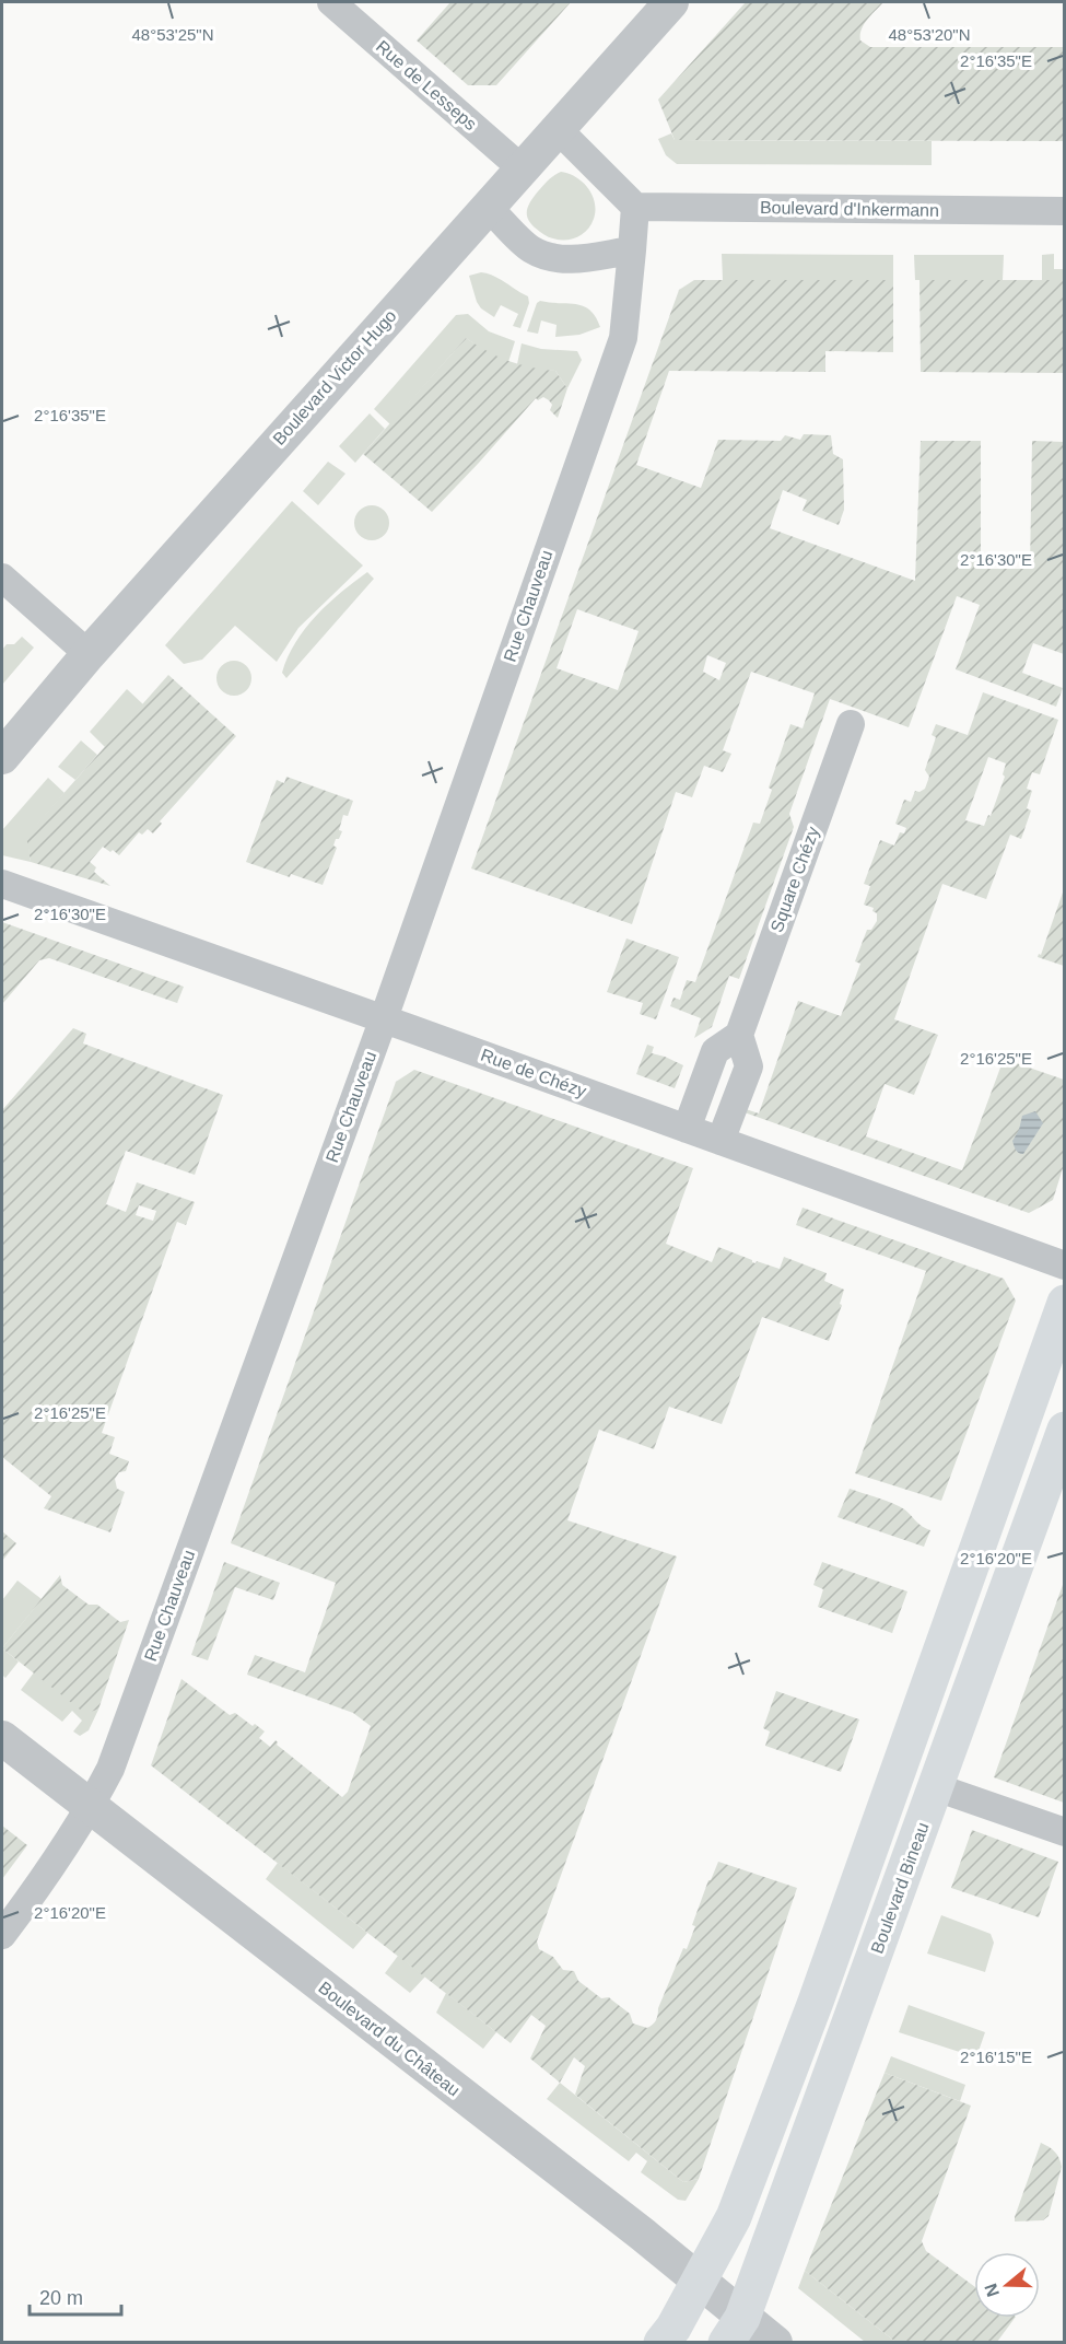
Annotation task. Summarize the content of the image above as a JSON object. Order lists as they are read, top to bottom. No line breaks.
{"streets":{"main road":["Boulevard Bineau"],"street":["Rue de Lesseps","Boulevard d'Inkermann","Boulevard Victor Hugo","Rue Chauveau","Square Chézy","Rue de Chézy","Boulevard du Château"]},"crossings":[["Rue de Lesseps","Boulevard Victor Hugo"],["Boulevard d'Inkermann","Rue Chauveau"],["Rue Chauveau","Rue de Chézy"],["Rue Chauveau","Boulevard du Château"],["Boulevard Bineau","Boulevard du Château"]],"scale_bar":"20 m","north":"left","coordinates":["48°53'20\"N","48°53'25\"N","2°16'35\"E","2°16'30\"E","2°16'25\"E","2°16'20\"E","2°16'15\"E"]}
